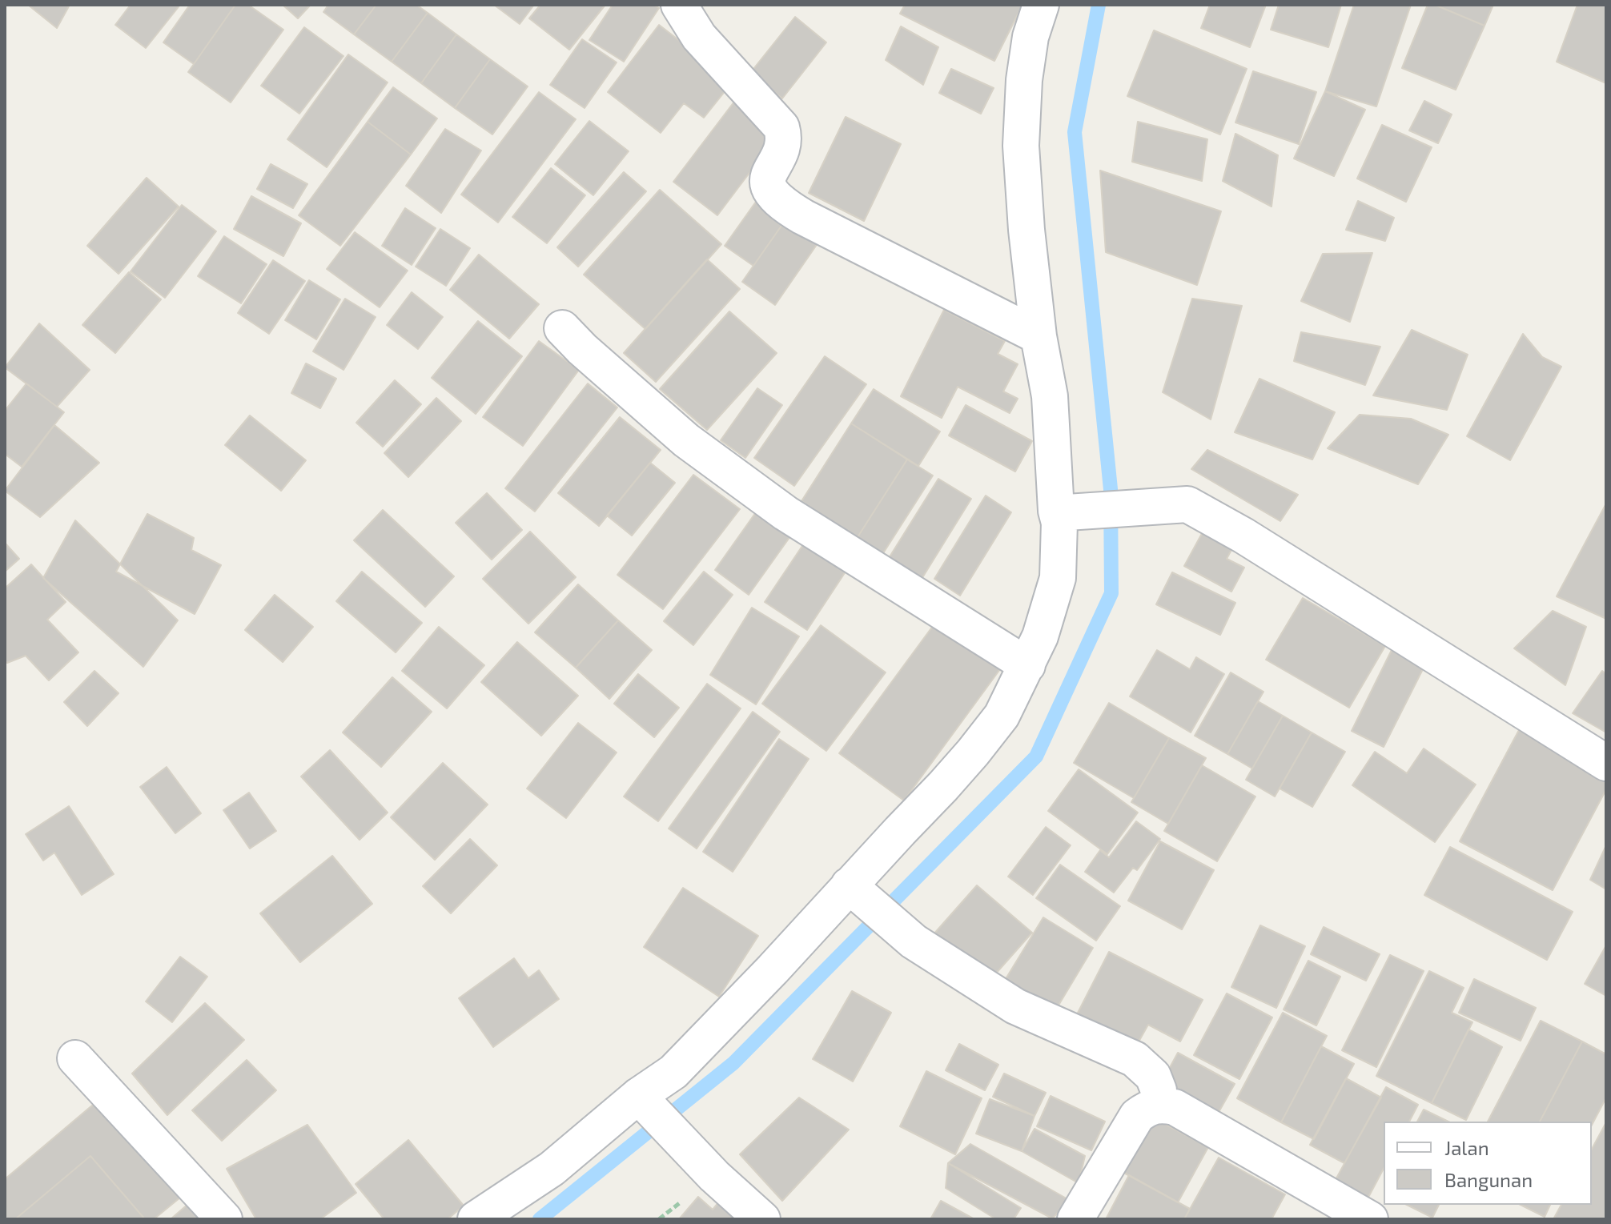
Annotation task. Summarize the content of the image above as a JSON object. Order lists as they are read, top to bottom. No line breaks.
{"legend":["Jalan","Bangunan"]}
